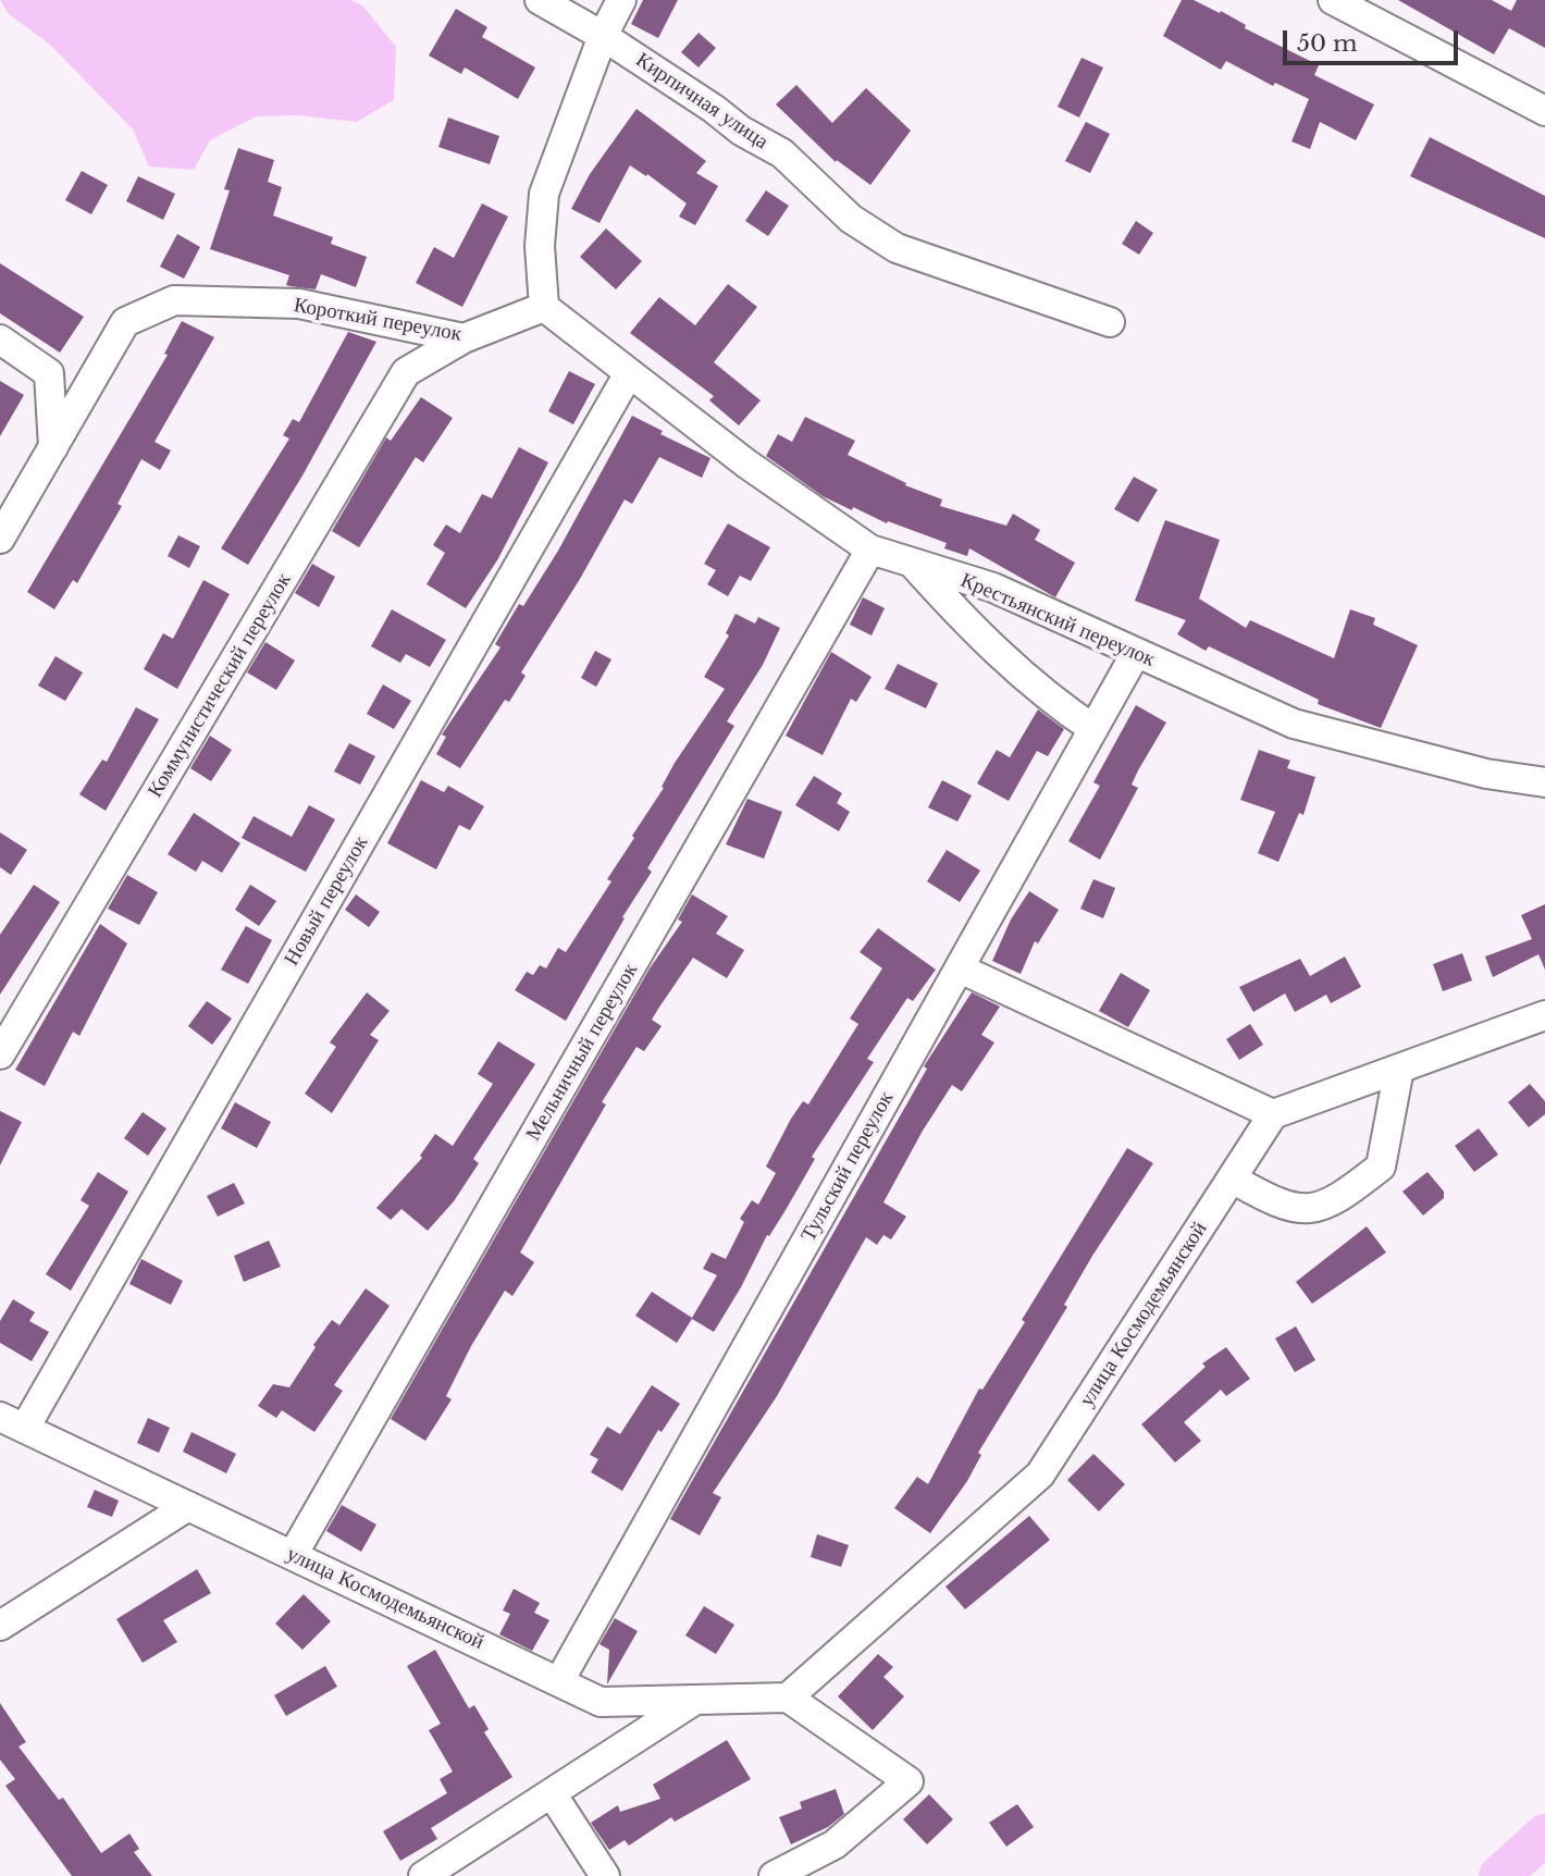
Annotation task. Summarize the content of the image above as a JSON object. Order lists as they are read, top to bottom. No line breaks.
{"streets":{"street":["Кирпичная улица","Короткий переулок","Крестьянский переулок","Коммунистический переулок","Новый переулок","Мельничный переулок","Тульский переулок","улица Космодемьянской"]},"crossings":[["Короткий переулок","Крестьянский переулок"],["Короткий переулок","Коммунистический переулок"],["Крестьянский переулок","Новый переулок"],["Крестьянский переулок","Мельничный переулок"],["Крестьянский переулок","Тульский переулок"],["Новый переулок","улица Космодемьянской"],["Мельничный переулок","улица Космодемьянской"],["Тульский переулок","улица Космодемьянской"]],"scale_bar":"50 m"}
